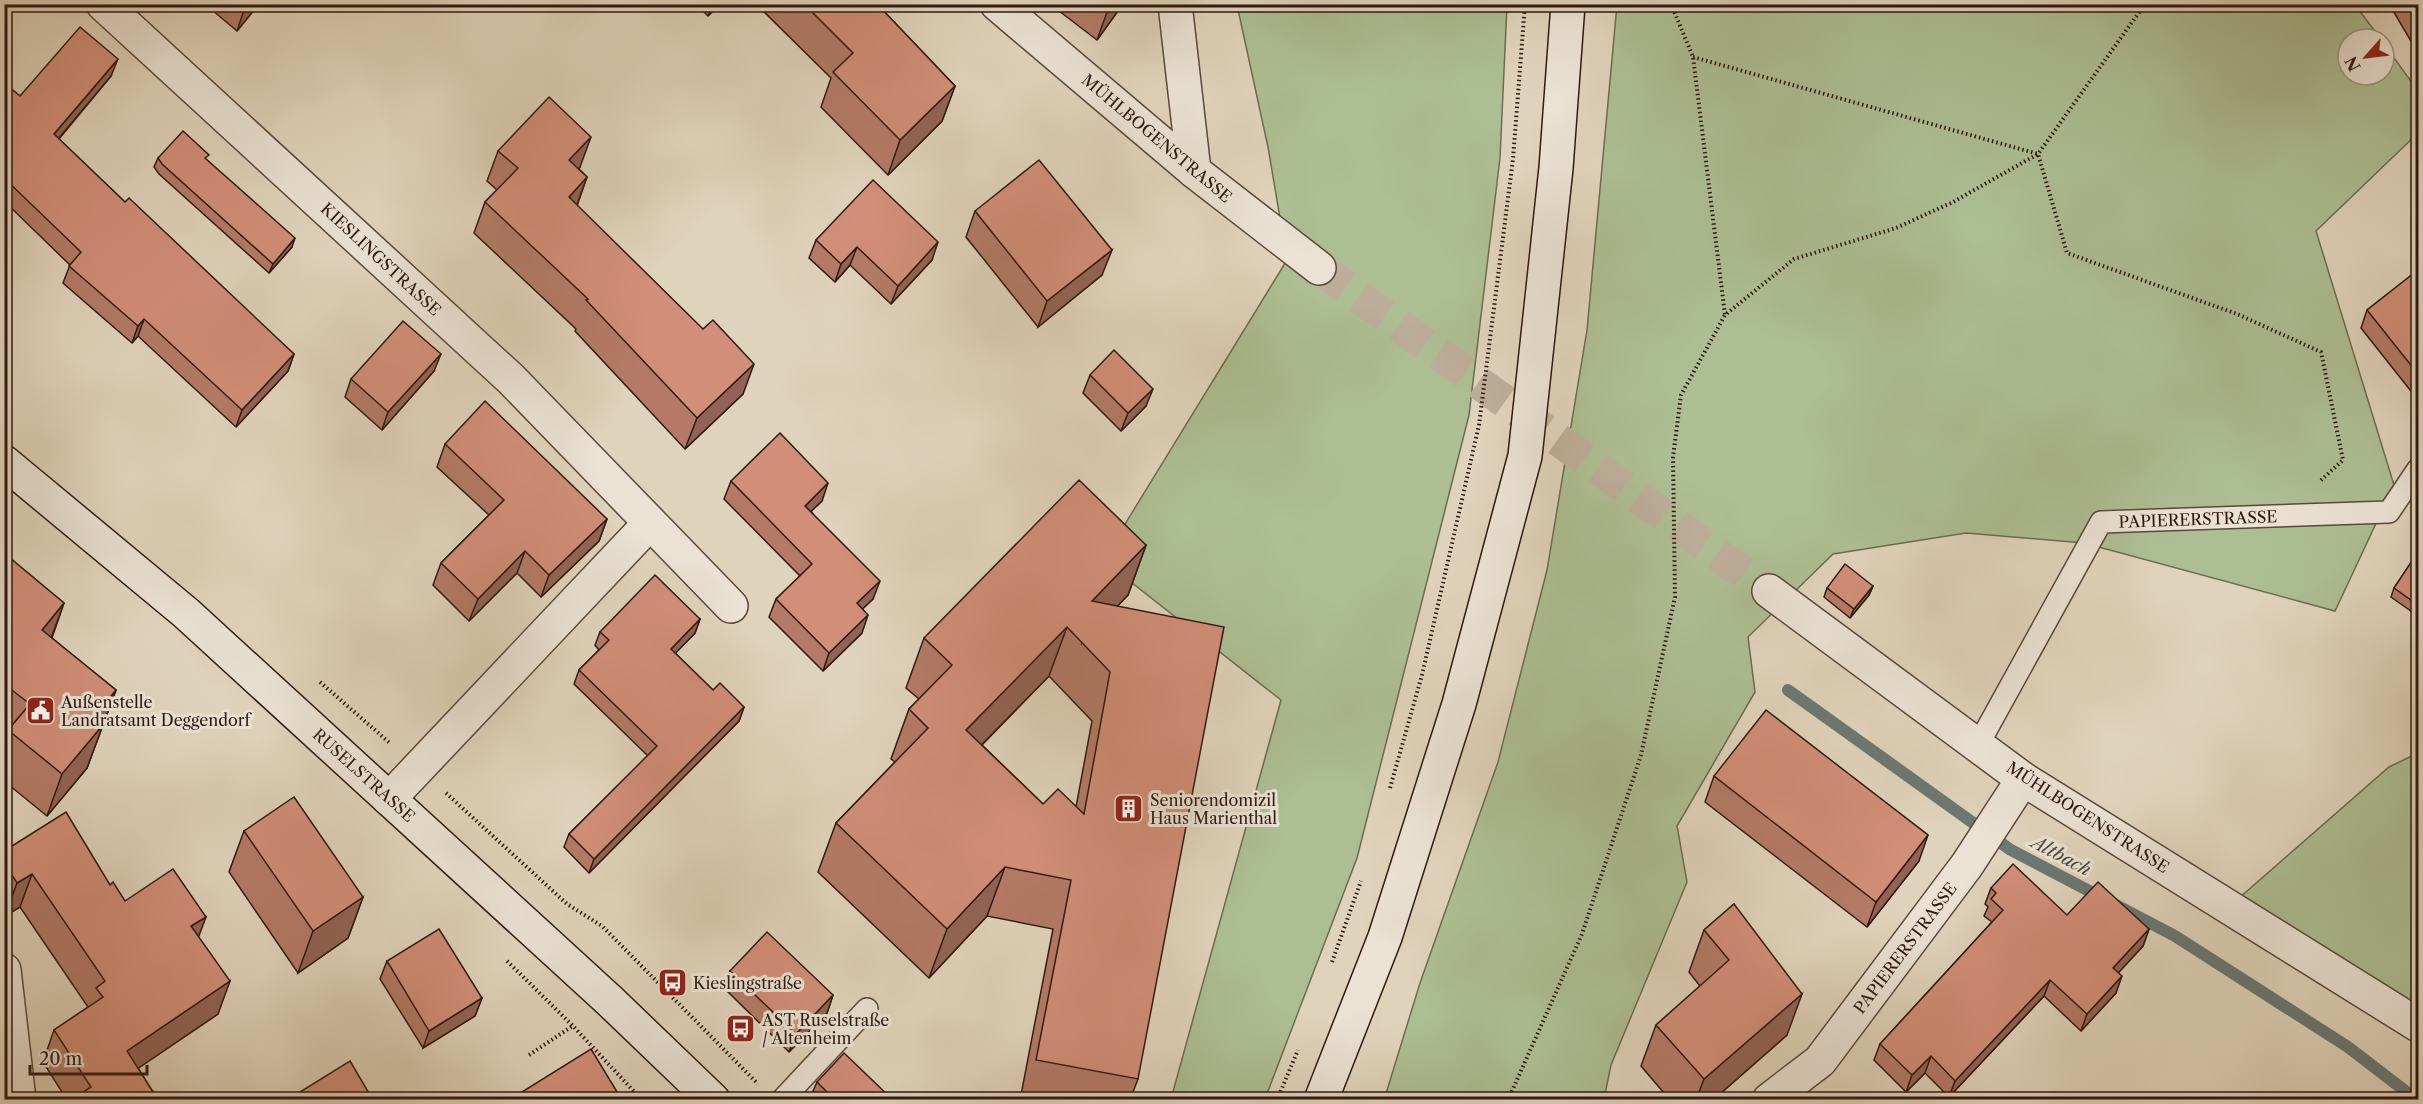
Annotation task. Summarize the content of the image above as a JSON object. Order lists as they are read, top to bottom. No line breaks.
{"streets":{"street":["MÜHLBOGENSTRASSE","KIESLINGSTRASSE","PAPIERERSTRASSE","RUSELSTRASSE"]},"crossings":[["MÜHLBOGENSTRASSE","PAPIERERSTRASSE"]],"water":["Altbach"],"places":{"public building":["Außenstelle Landratsamt Deggendorf"],"building":["Seniorendomizil Haus Marienthal"],"bus stop":["Kieslingstraße","AST Ruselstraße / Altenheim"]},"scale_bar":"20 m","north":"bottom left"}
